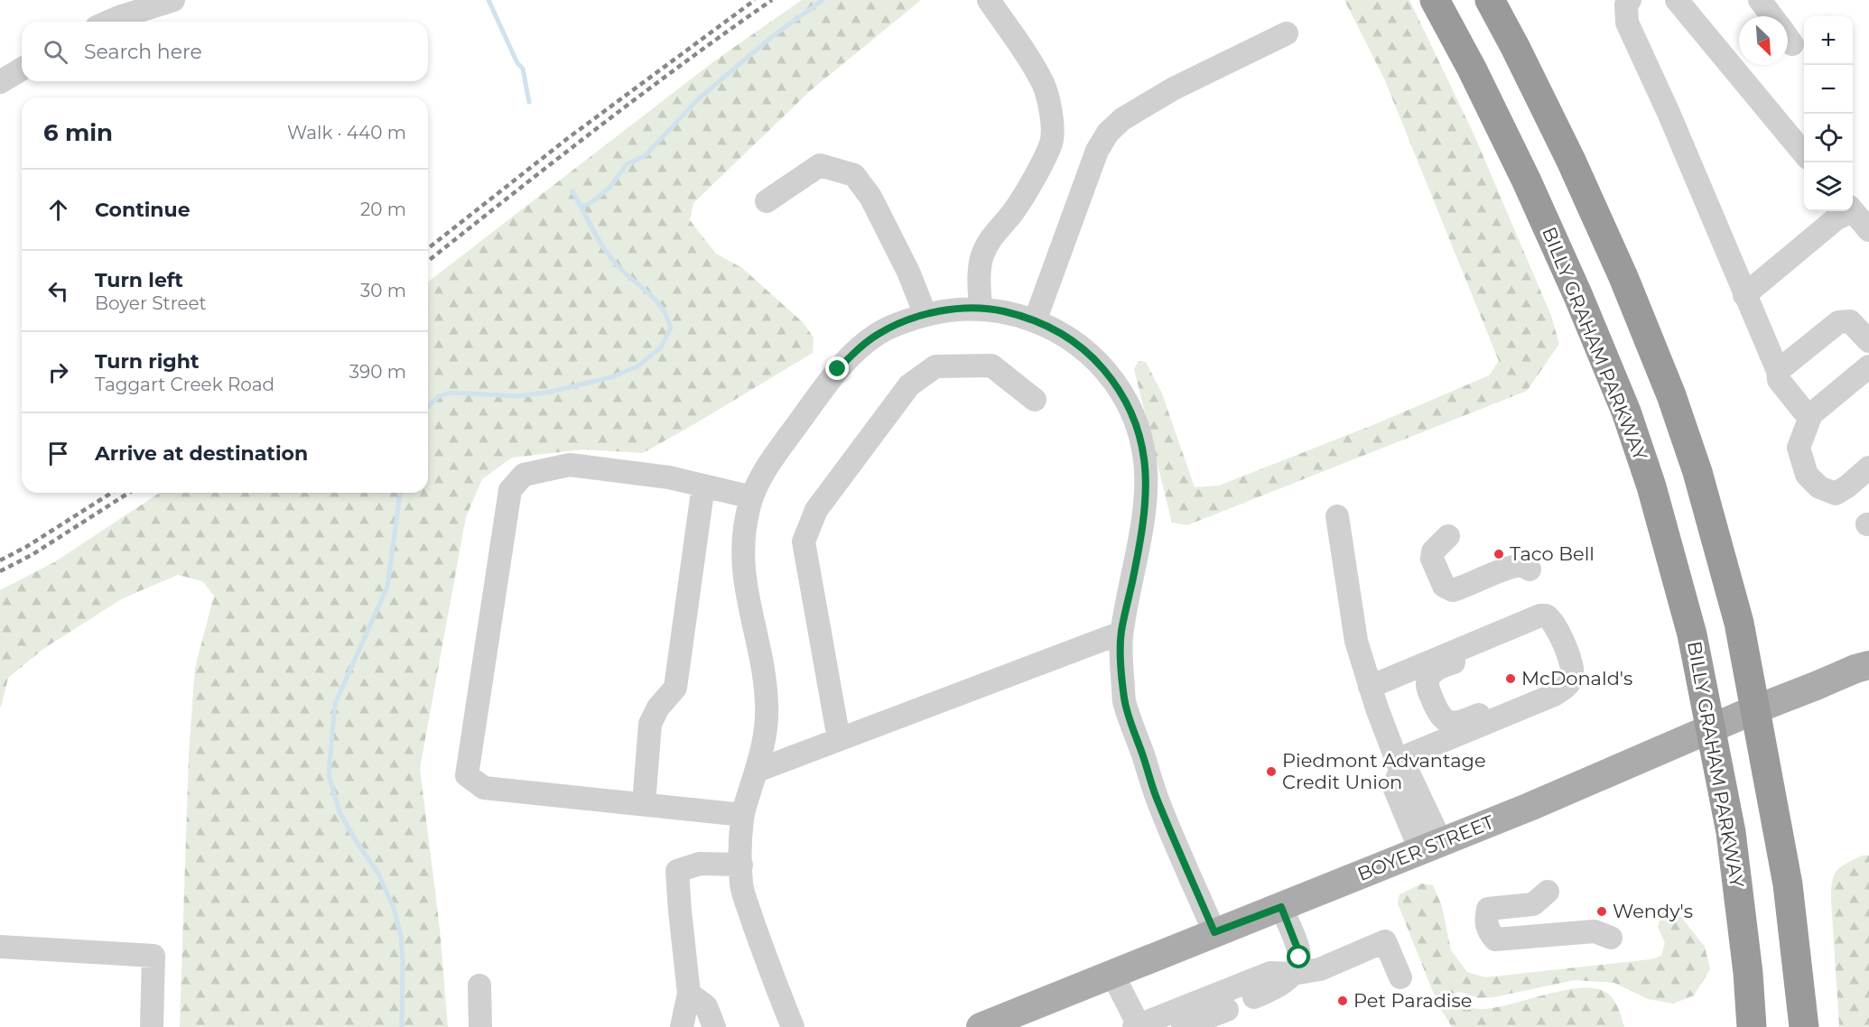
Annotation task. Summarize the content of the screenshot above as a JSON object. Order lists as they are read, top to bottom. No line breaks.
{"streets":{"highway":["BILLY GRAHAM PARKWAY"],"main road":["BOYER STREET"]},"crossings":[["BILLY GRAHAM PARKWAY","BOYER STREET"]],"places":["Taco Bell","McDonald's","Piedmont Advantage Credit Union","Wendy's","Pet Paradise"],"north":"bottom right","page":{"map_buttons":["+","−"],"search":"Search here","heading":["6 min","Walk · 440 m"],"list":[["Continue","20 m"],["Turn left","Boyer Street","30 m"],["Turn right","Taggart Creek Road","390 m"],"Arrive at destination"]}}
